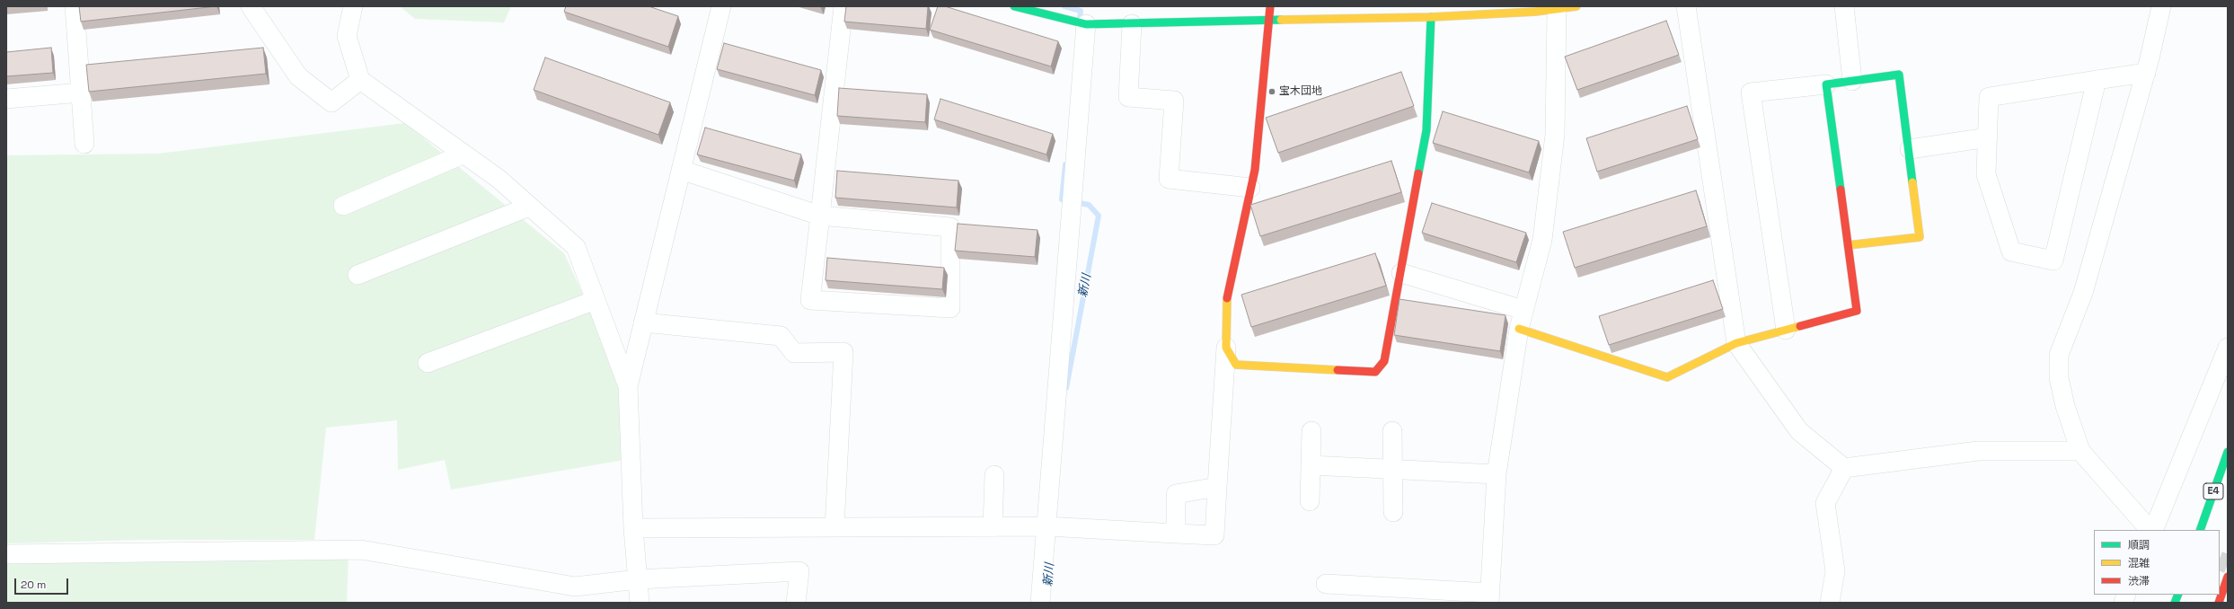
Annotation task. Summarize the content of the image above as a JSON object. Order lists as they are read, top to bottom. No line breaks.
{"streets":{"main road":["E4"]},"water":["新川"],"places":["宝木団地"],"legend":["順調","混雑","渋滞"],"scale_bar":"20 m"}
